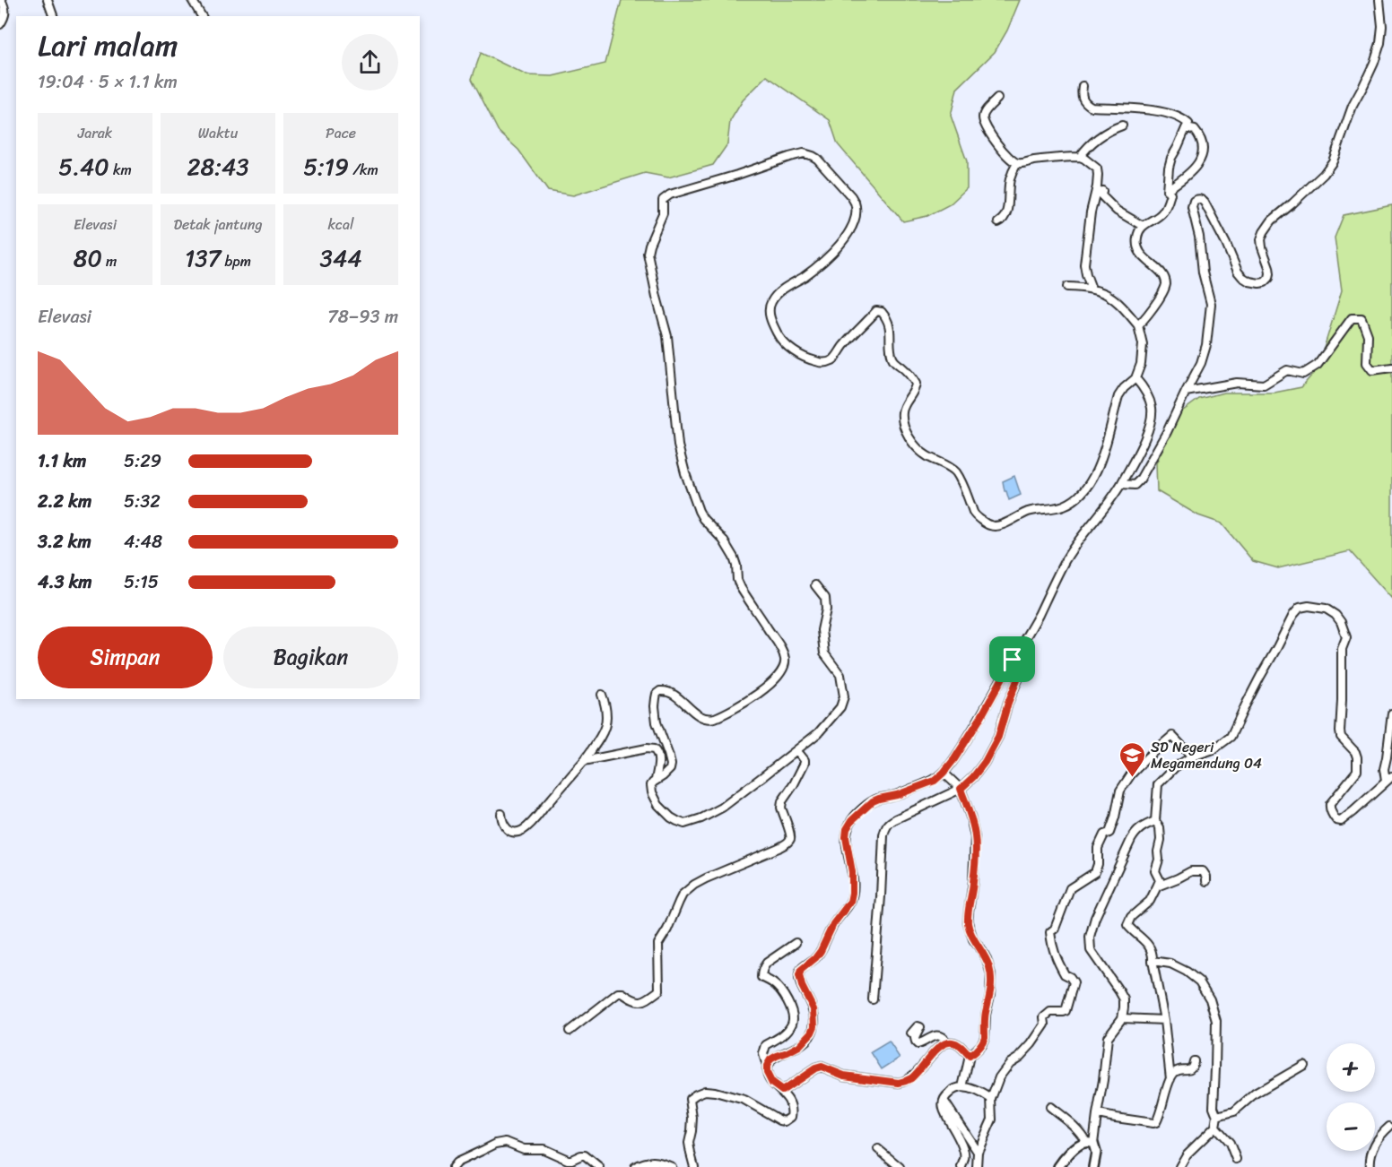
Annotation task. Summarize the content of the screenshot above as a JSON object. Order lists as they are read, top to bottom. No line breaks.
{"places":{"school or university":["SD Negeri Megamendung 04"]},"page":{"heading":["Lari malam","19:04 · 5 × 1.1 km"],"stats":[["Jarak","5.40 km"],["Waktu","28:43"],["Pace","5:19 /km"],["Elevasi","80 m"],["Detak jantung","137 bpm"],["kcal","344"]],"chart":["Elevasi","78–93 m"],"list":[{"name":"1.1 km","note":"5:29"},{"name":"2.2 km","note":"5:32"},{"name":"3.2 km","note":"4:48"},{"name":"4.3 km","note":"5:15"}],"buttons":["Simpan","Bagikan"],"map_buttons":["+","−"]}}
